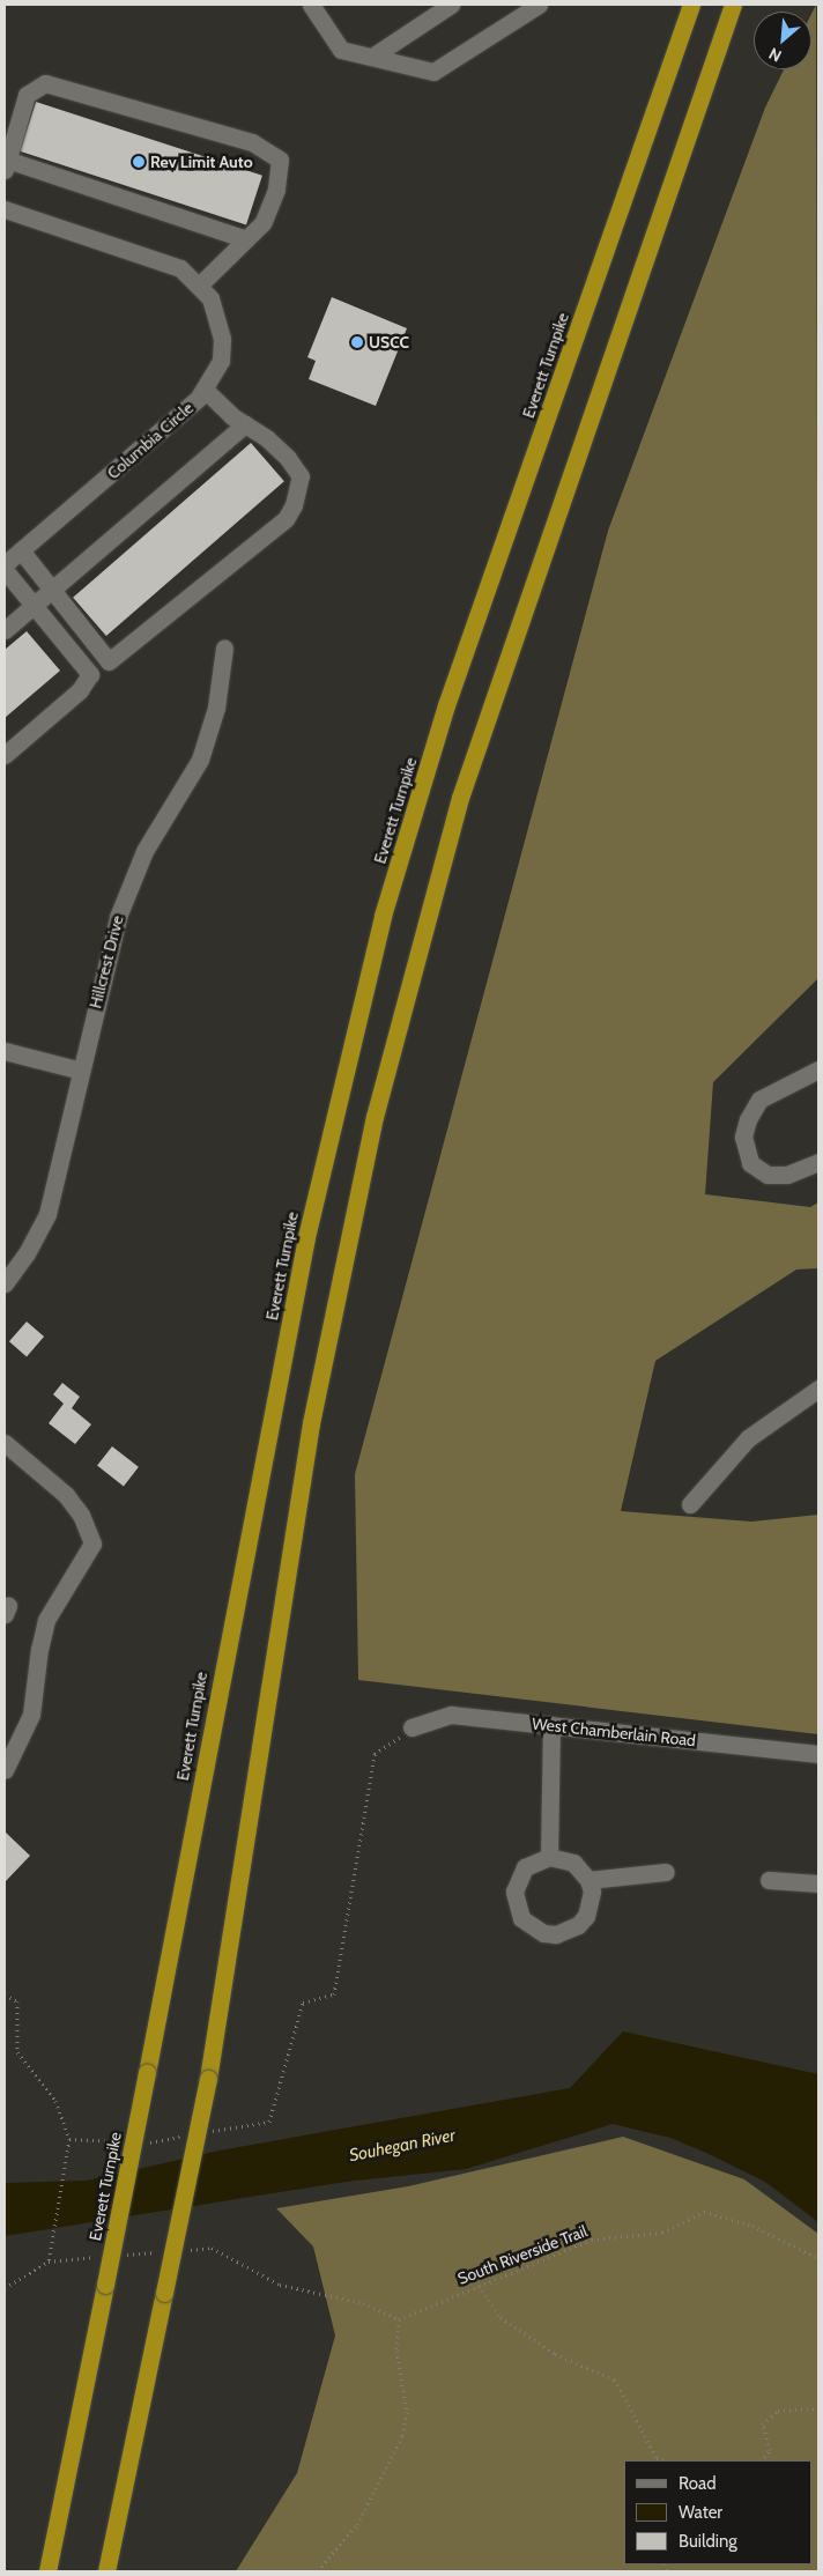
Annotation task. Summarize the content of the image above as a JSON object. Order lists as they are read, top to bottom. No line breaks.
{"streets":{"highway":["Everett Turnpike"],"street":["Columbia Circle","Hillcrest Drive","West Chamberlain Road"],"path":["South Riverside Trail"]},"water":["Souhegan River"],"places":["Rev Limit Auto","USCC"],"legend":["Road","Water","Building"],"north":"bottom left"}
